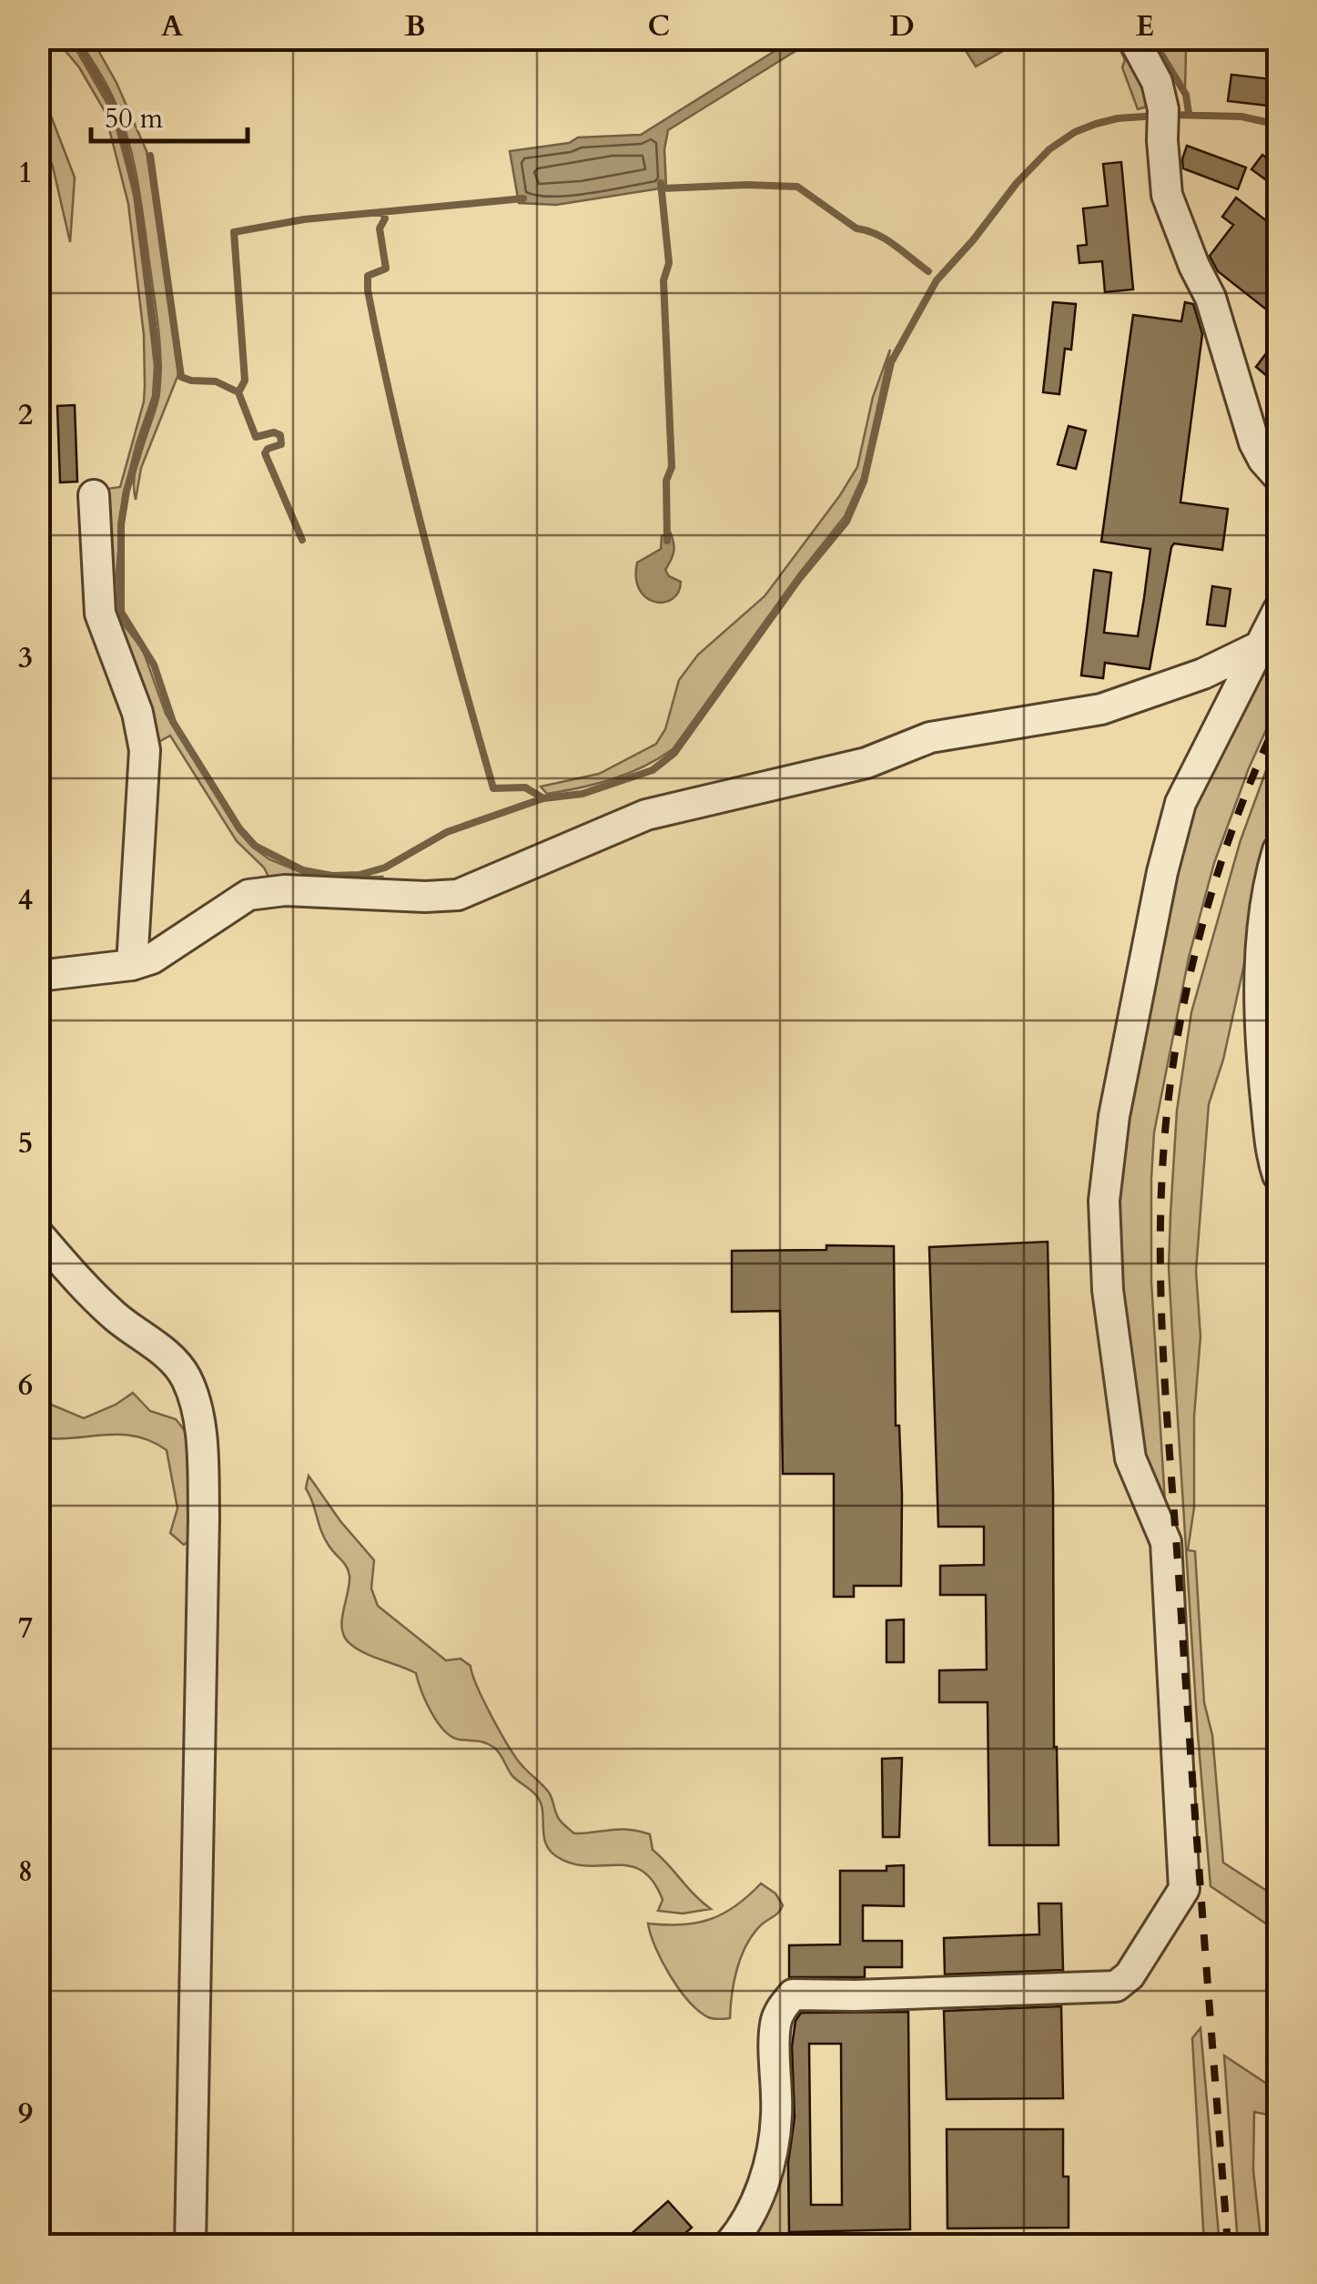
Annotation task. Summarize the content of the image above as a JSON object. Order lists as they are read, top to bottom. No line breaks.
{"scale_bar":"50 m","grid":{"columns":["A","B","C","D","E"],"rows":["1","2","3","4","5","6","7","8","9"]}}
